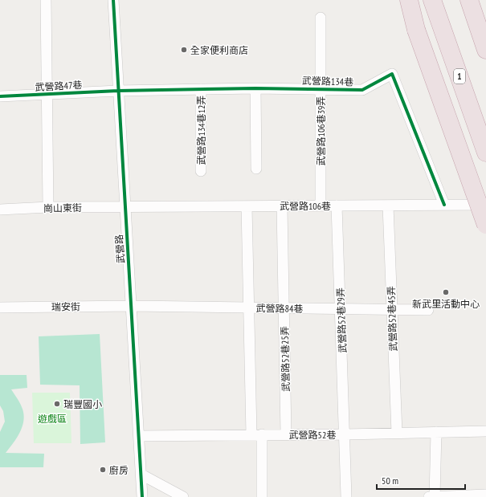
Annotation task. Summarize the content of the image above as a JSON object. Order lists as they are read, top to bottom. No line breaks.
{"streets":{"highway":["1"],"street":["武營路134巷","武營路47巷","武營路134巷12弄","武營路106巷39弄","武營路106巷","崗山東街","武營路","瑞安街","武營路84巷","武營路52巷45弄","武營路52巷29弄","武營路52巷25弄","武營路52巷"]},"crossings":[["武營路134巷","武營路47巷"],["武營路134巷","武營路134巷12弄"],["武營路134巷","武營路106巷39弄"],["武營路134巷","武營路106巷"],["武營路134巷","武營路"],["武營路47巷","武營路"],["武營路106巷39弄","武營路106巷"],["武營路106巷","崗山東街"],["武營路106巷","武營路"],["武營路106巷","武營路52巷45弄"],["武營路106巷","武營路52巷29弄"],["武營路106巷","武營路52巷25弄"],["崗山東街","武營路"],["武營路","瑞安街"],["武營路","武營路84巷"],["武營路","武營路52巷"],["瑞安街","武營路84巷"],["武營路84巷","武營路52巷45弄"],["武營路84巷","武營路52巷29弄"],["武營路84巷","武營路52巷25弄"],["武營路52巷45弄","武營路52巷"],["武營路52巷29弄","武營路52巷"],["武營路52巷25弄","武營路52巷"]],"parks":["遊戲區"],"places":["全家便利商店","新武里活動中心","瑞豐國小","廚房"],"scale_bar":"50 m"}
